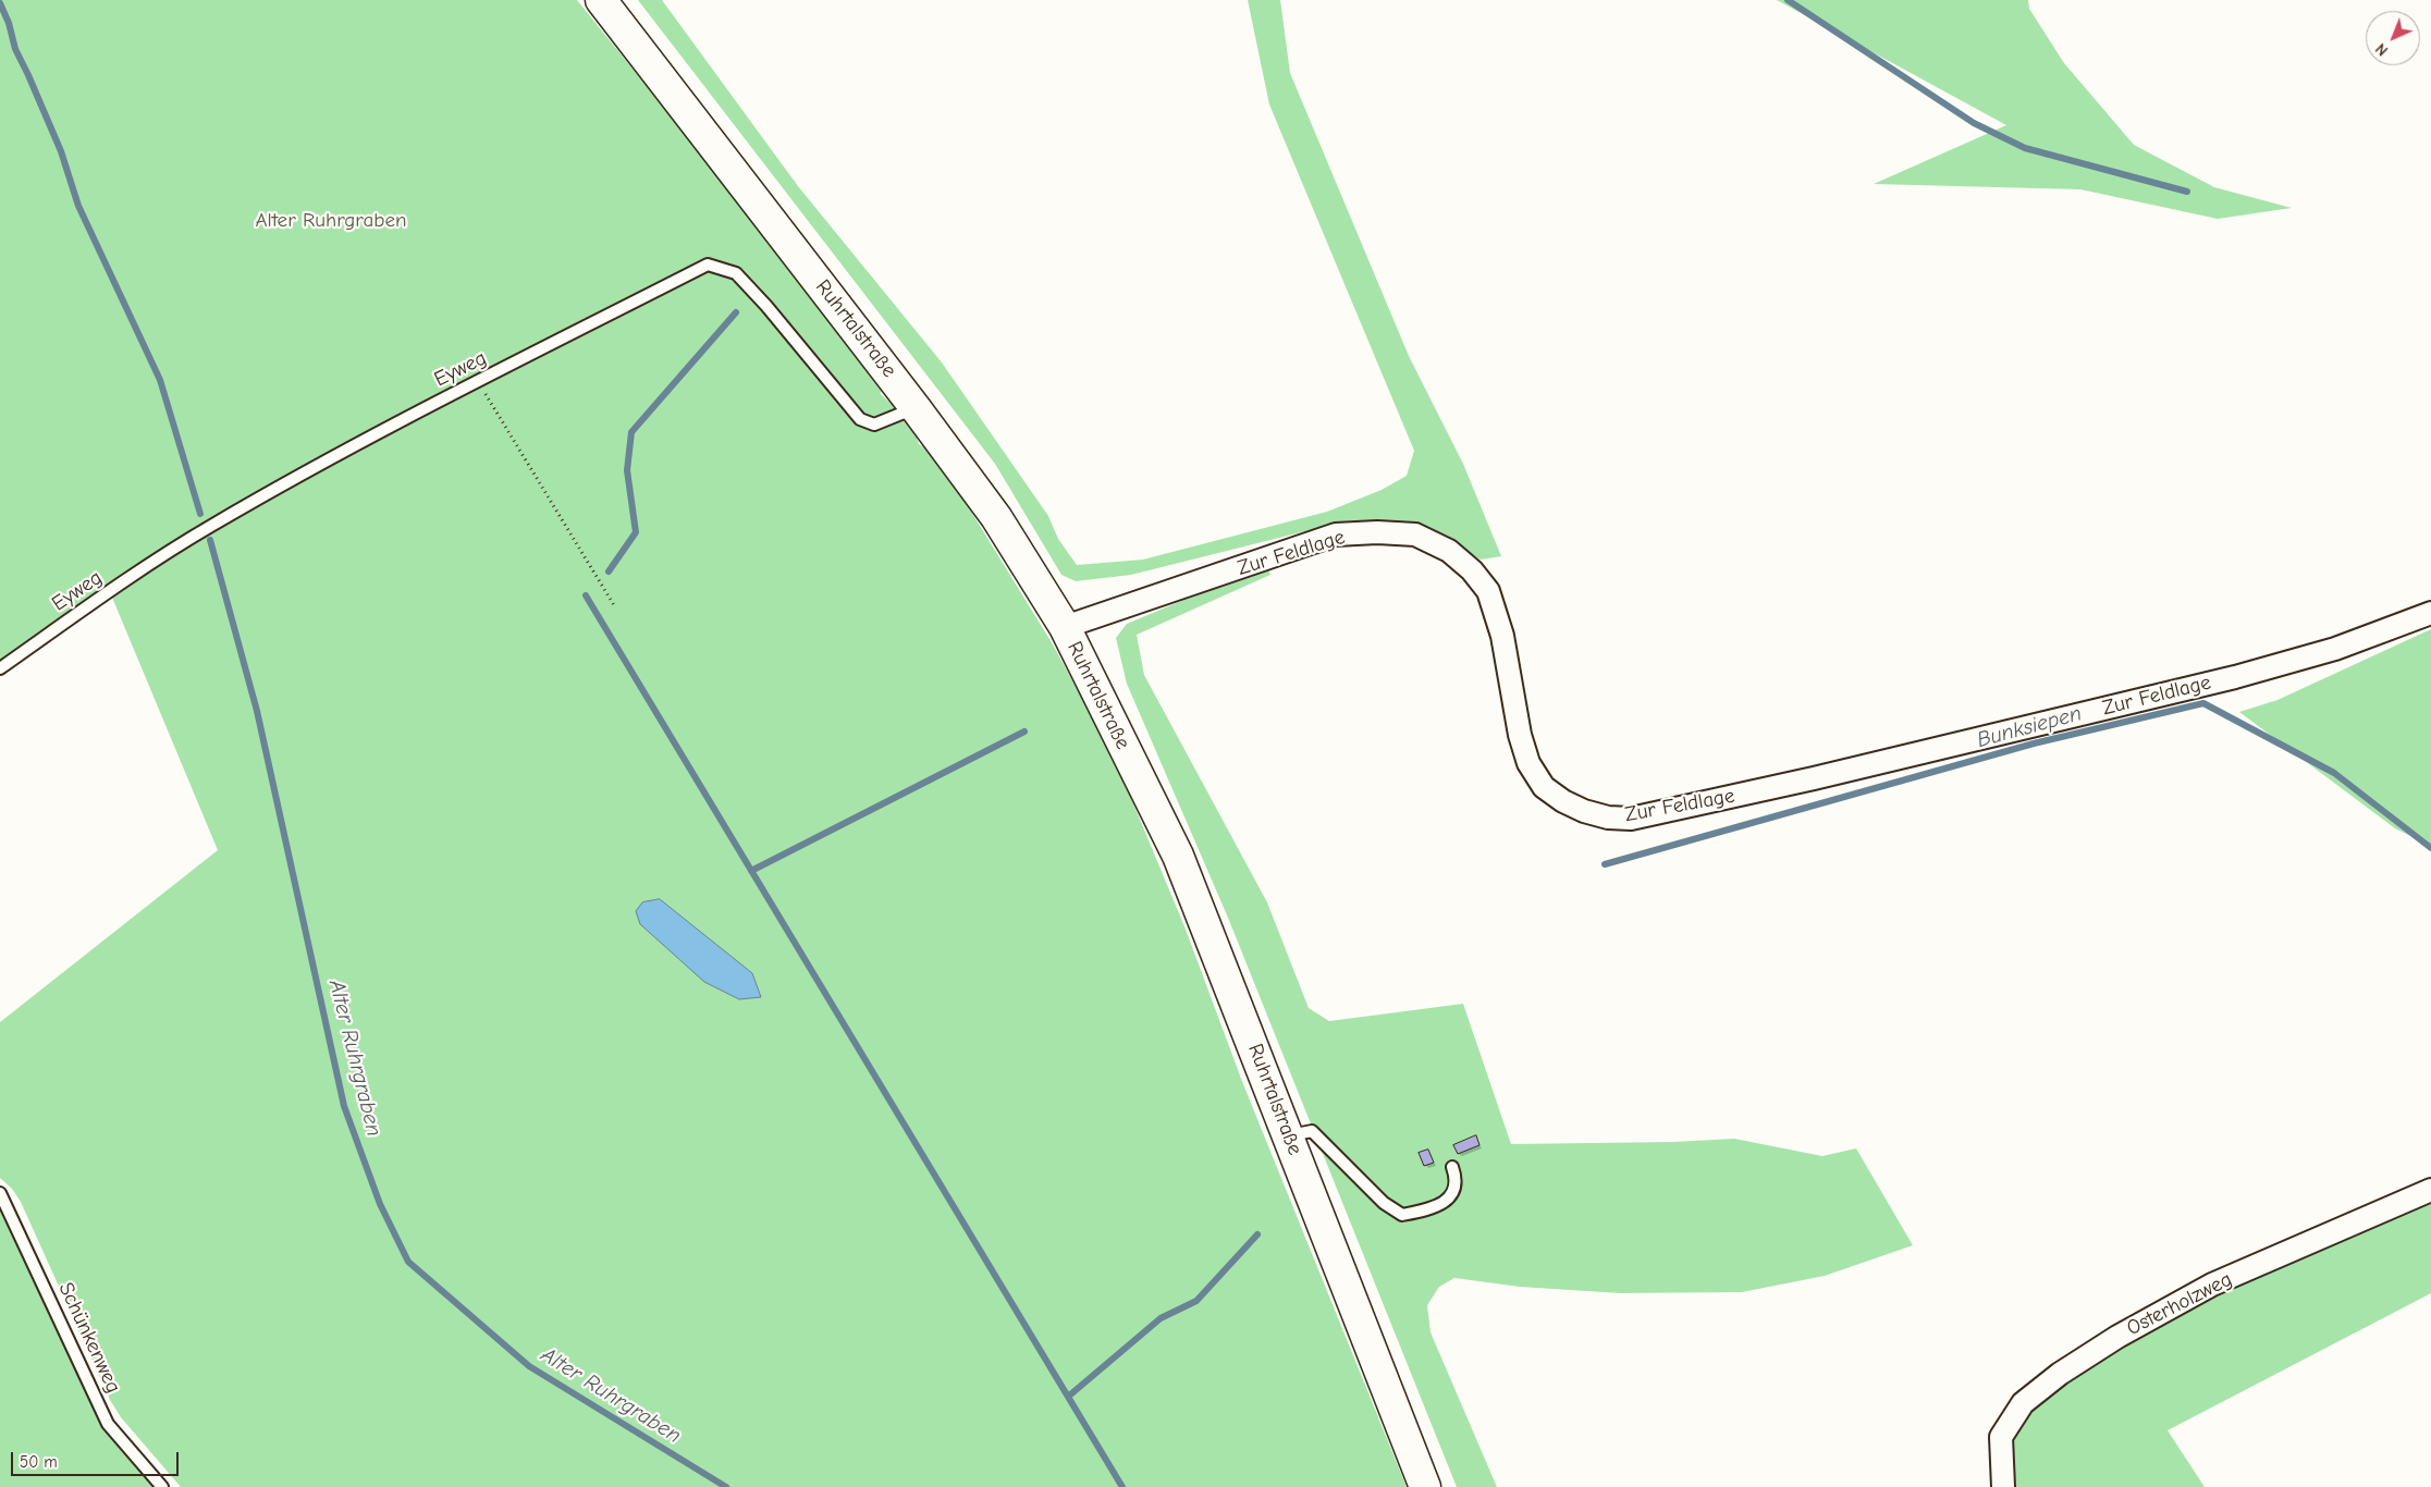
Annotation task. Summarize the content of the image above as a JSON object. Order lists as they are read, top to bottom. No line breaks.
{"streets":{"main road":["Ruhrtalstraße"],"street":["Zur Feldlage","Osterholzweg"],"lane":["Eyweg","Schünkenweg"]},"crossings":[["Ruhrtalstraße","Eyweg"],["Ruhrtalstraße","Zur Feldlage"]],"water":["Bunksiepen","Alter Ruhrgraben"],"parks":["Alter Ruhrgraben"],"scale_bar":"50 m","north":"bottom left"}
